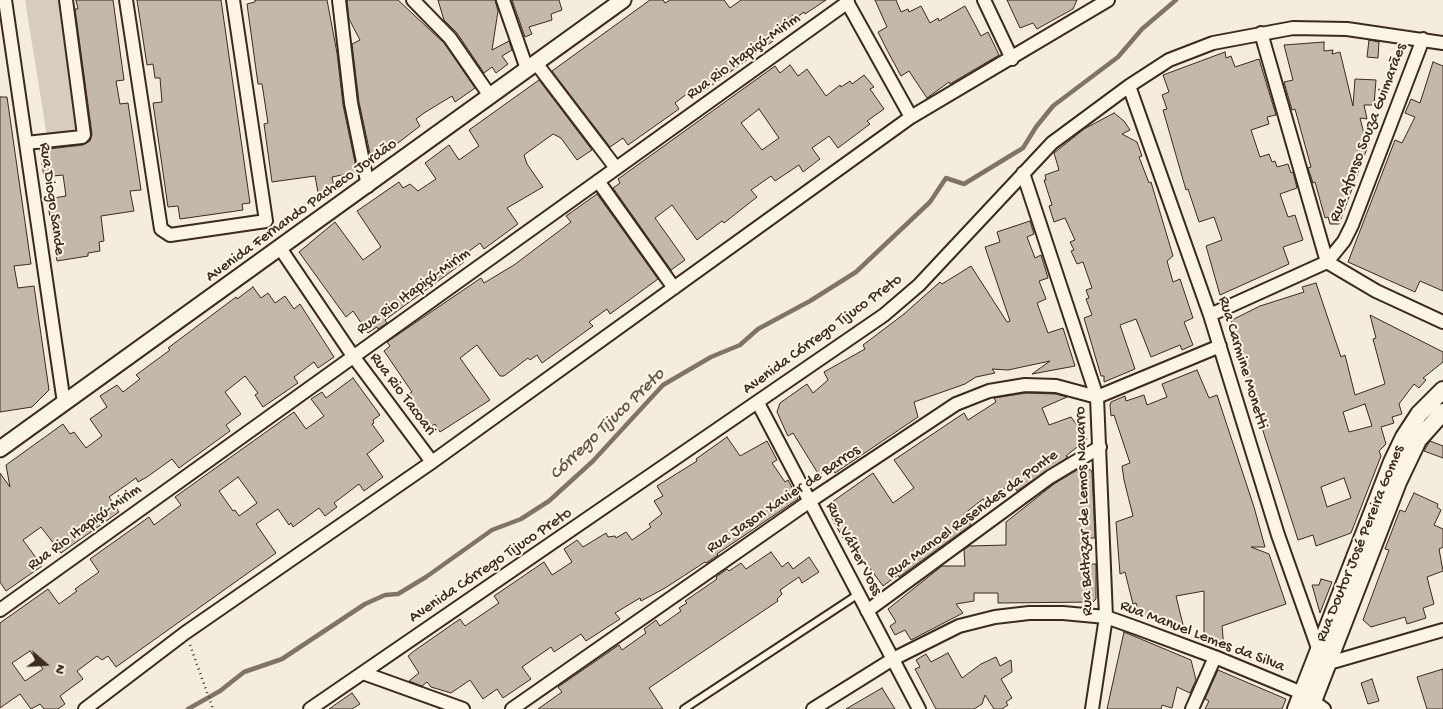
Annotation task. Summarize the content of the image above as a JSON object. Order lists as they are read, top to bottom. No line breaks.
{"streets":{"main road":["Rua Doutor José Pereira Gomes"],"street":["Rua Rio Itapiçú-Mirim","Rua Afonso Souza Guimarães","Rua Diogo Sande","Avenida Fernando Pacheco Jordão","Avenida Córrego Tijuco Preto","Rua Carmine Monetti","Rua Rio Tacoari","Rua Jason Xavier de Barros","Rua Baltazar de Lemos Navarro","Rua Manoel Resendes da Ponte","Rua Válter Voss","Rua Manuel Lemes da Silva"]},"crossings":[["Rua Rio Itapiçú-Mirim","Rua Rio Tacoari"],["Rua Afonso Souza Guimarães","Avenida Córrego Tijuco Preto"],["Rua Diogo Sande","Avenida Fernando Pacheco Jordão"],["Avenida Fernando Pacheco Jordão","Rua Rio Tacoari"],["Avenida Córrego Tijuco Preto","Rua Carmine Monetti"],["Avenida Córrego Tijuco Preto","Rua Baltazar de Lemos Navarro"],["Avenida Córrego Tijuco Preto","Rua Válter Voss"],["Rua Carmine Monetti","Rua Doutor José Pereira Gomes"],["Rua Jason Xavier de Barros","Rua Baltazar de Lemos Navarro"],["Rua Jason Xavier de Barros","Rua Válter Voss"],["Rua Baltazar de Lemos Navarro","Rua Manoel Resendes da Ponte"],["Rua Baltazar de Lemos Navarro","Rua Manuel Lemes da Silva"],["Rua Manoel Resendes da Ponte","Rua Válter Voss"],["Rua Doutor José Pereira Gomes","Rua Manuel Lemes da Silva"],["Rua Válter Voss","Rua Manuel Lemes da Silva"]],"water":["Córrego Tijuco Preto"],"north":"right"}
